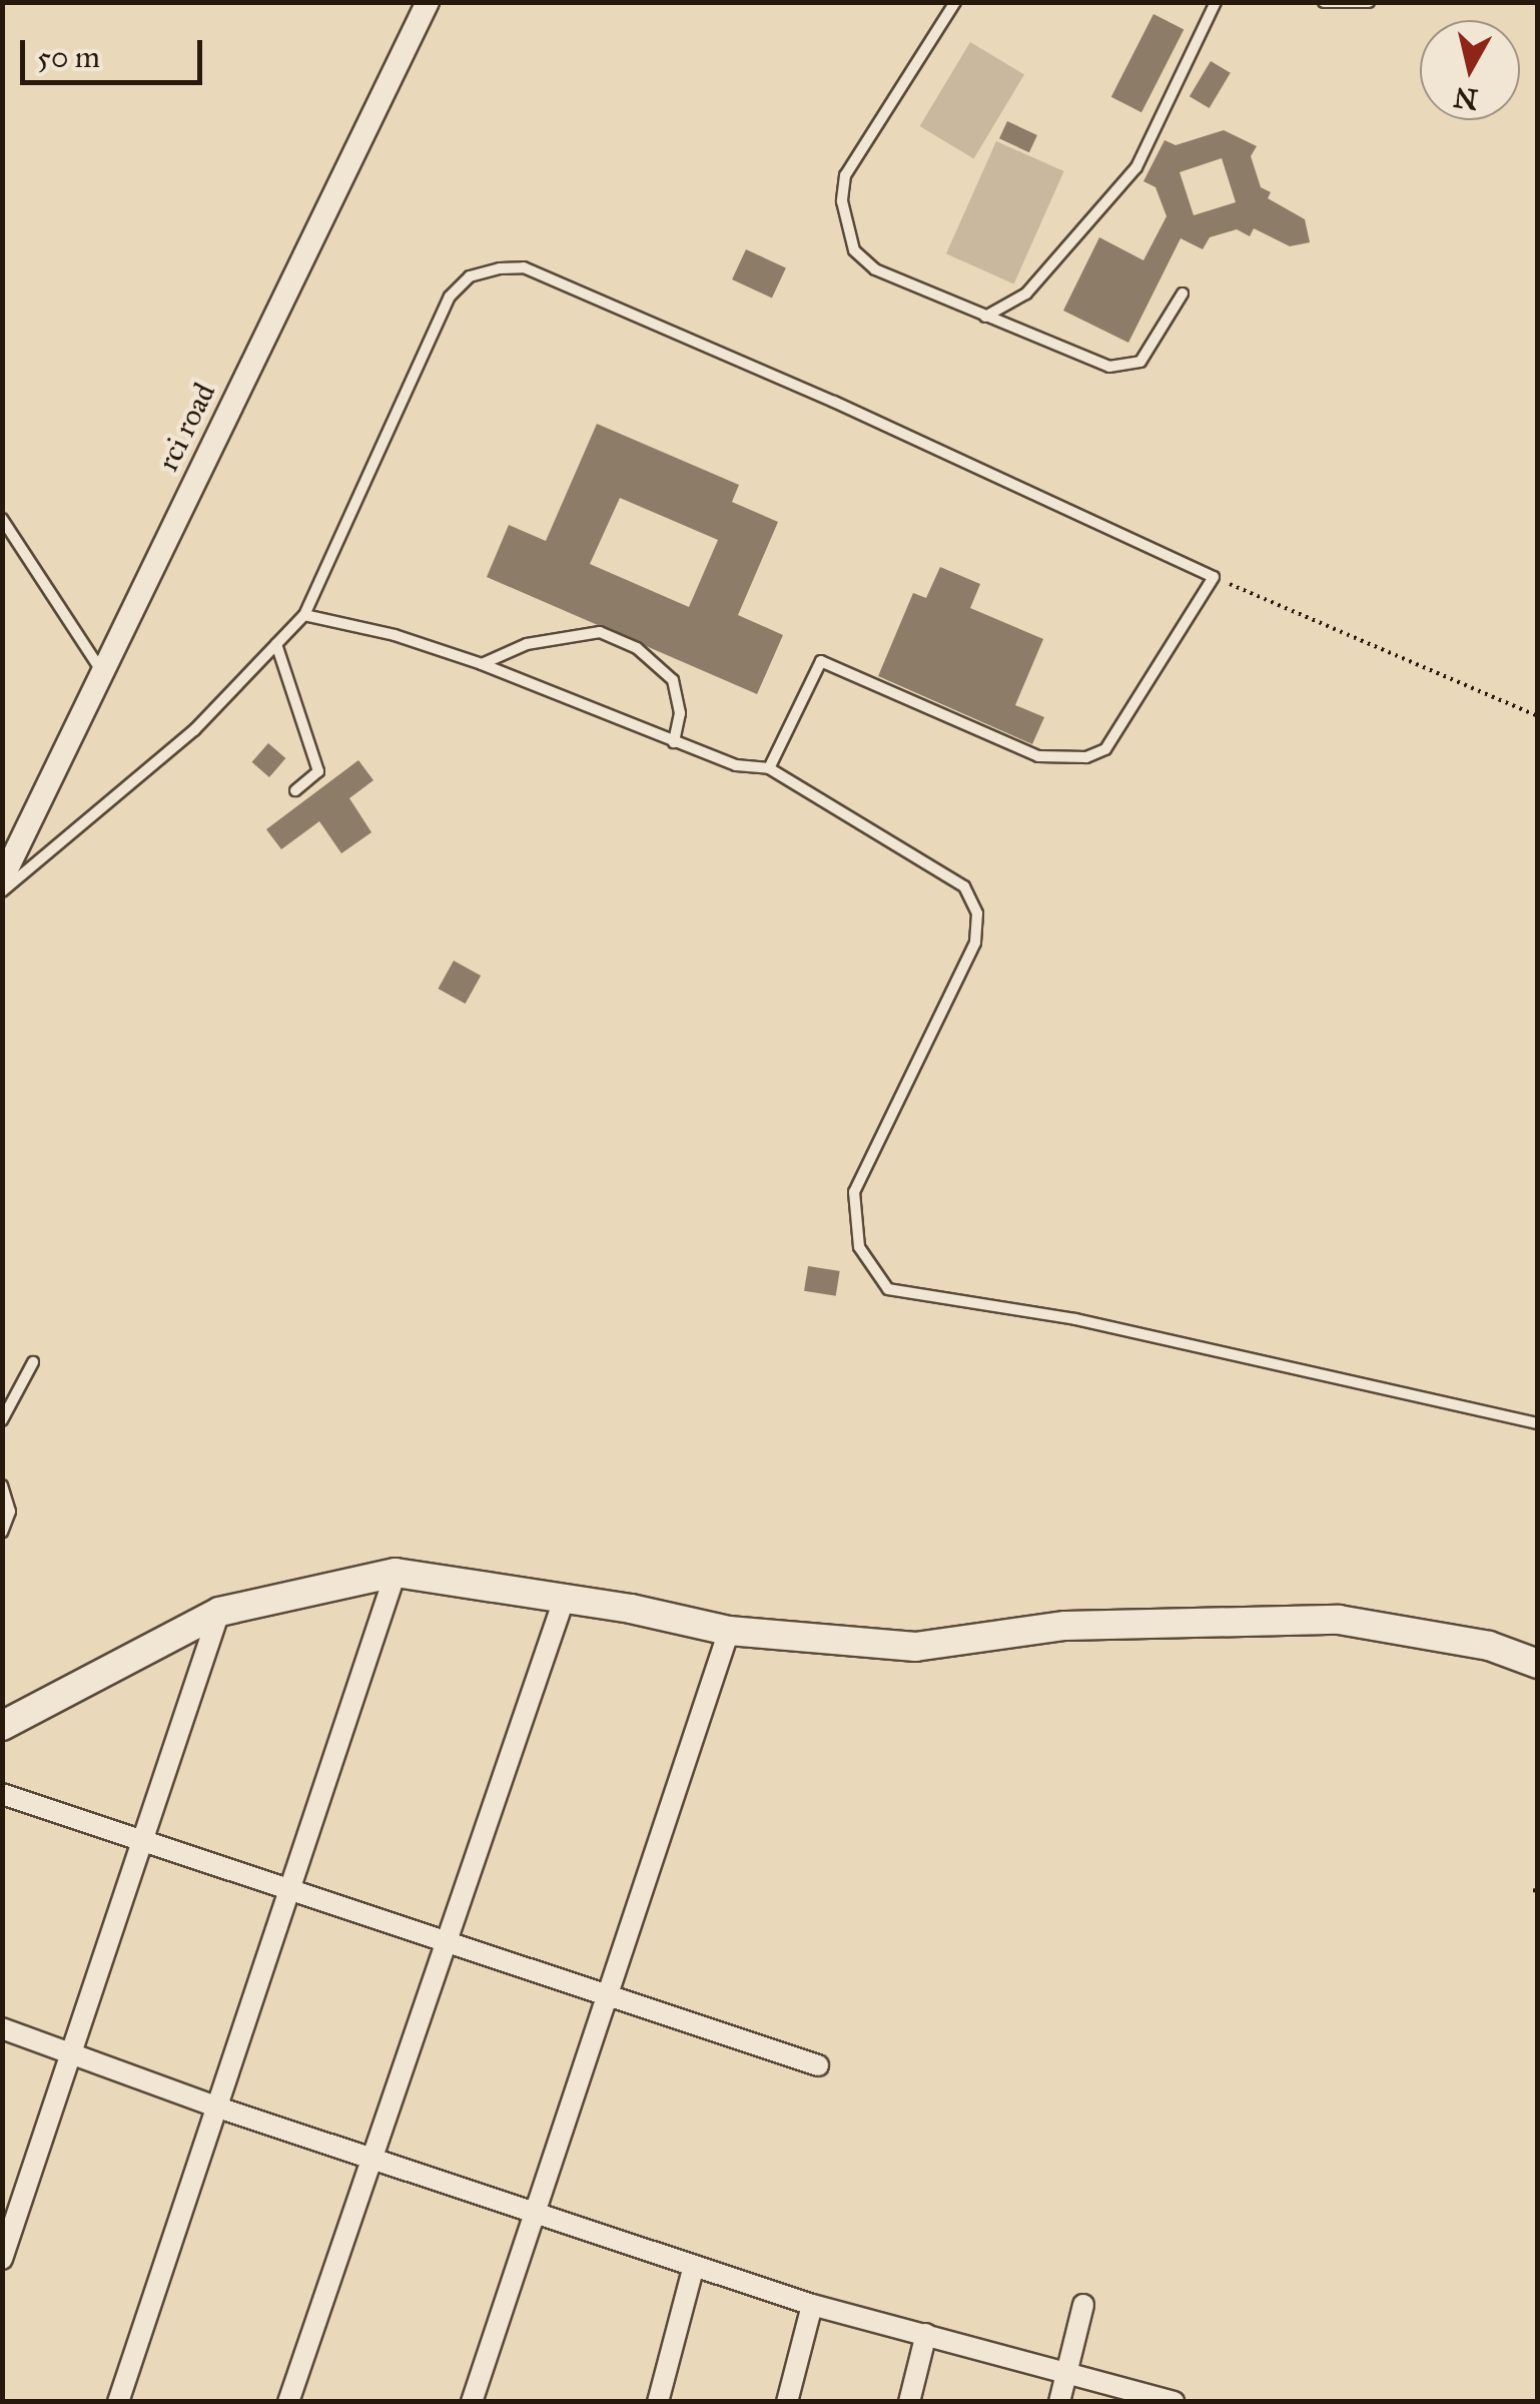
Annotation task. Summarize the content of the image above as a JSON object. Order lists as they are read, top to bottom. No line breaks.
{"streets":{"street":["rci road"]},"scale_bar":"50 m","north":"bottom"}
